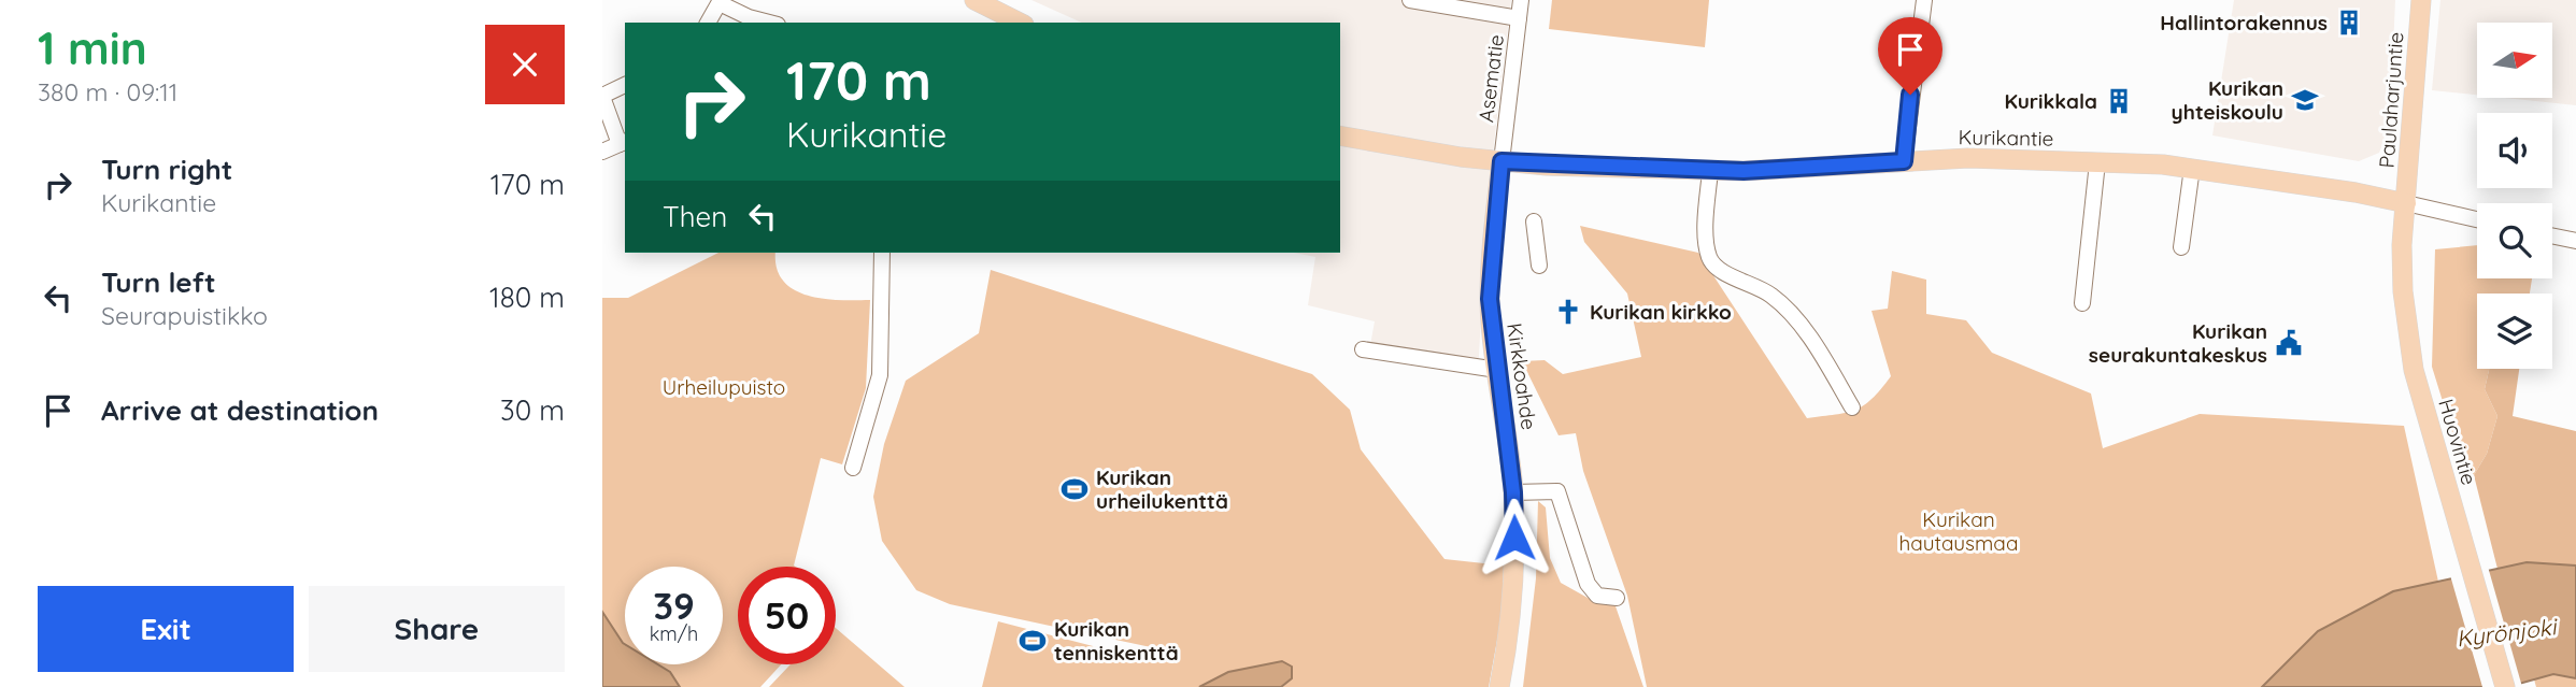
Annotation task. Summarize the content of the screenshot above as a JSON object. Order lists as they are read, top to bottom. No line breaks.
{"streets":{"main road":["Paulaharjuntie","Kurikantie","Kirkkoahde","Huovintie"],"street":["Asematie"]},"crossings":[["Asematie","Kurikantie"],["Asematie","Kirkkoahde"],["Paulaharjuntie","Kurikantie"],["Paulaharjuntie","Huovintie"],["Kurikantie","Kirkkoahde"],["Kurikantie","Huovintie"]],"water":["Kyrönjoki"],"parks":["Urheilupuisto","Kurikan hautausmaa"],"places":{"building":["Hallintorakennus","Kurikkala"],"school or university":["Kurikan yhteiskoulu"],"church":["Kurikan kirkko"],"public building":["Kurikan seurakuntakeskus"],"sports":["Kurikan urheilukenttä","Kurikan tenniskenttä"]},"north":"right","page":{"heading":["1 min","380 m · 09:11"],"turn":["170 m","Kurikantie"],"list":[{"name":"Turn right","note":"Kurikantie","value":"170 m"},{"name":"Turn left","note":"Seurapuistikko","value":"180 m"},{"name":"Arrive at destination","value":"30 m"}],"then":"Then","speed":"39 km/h","limit":"50","buttons":["Exit","Share"]}}
